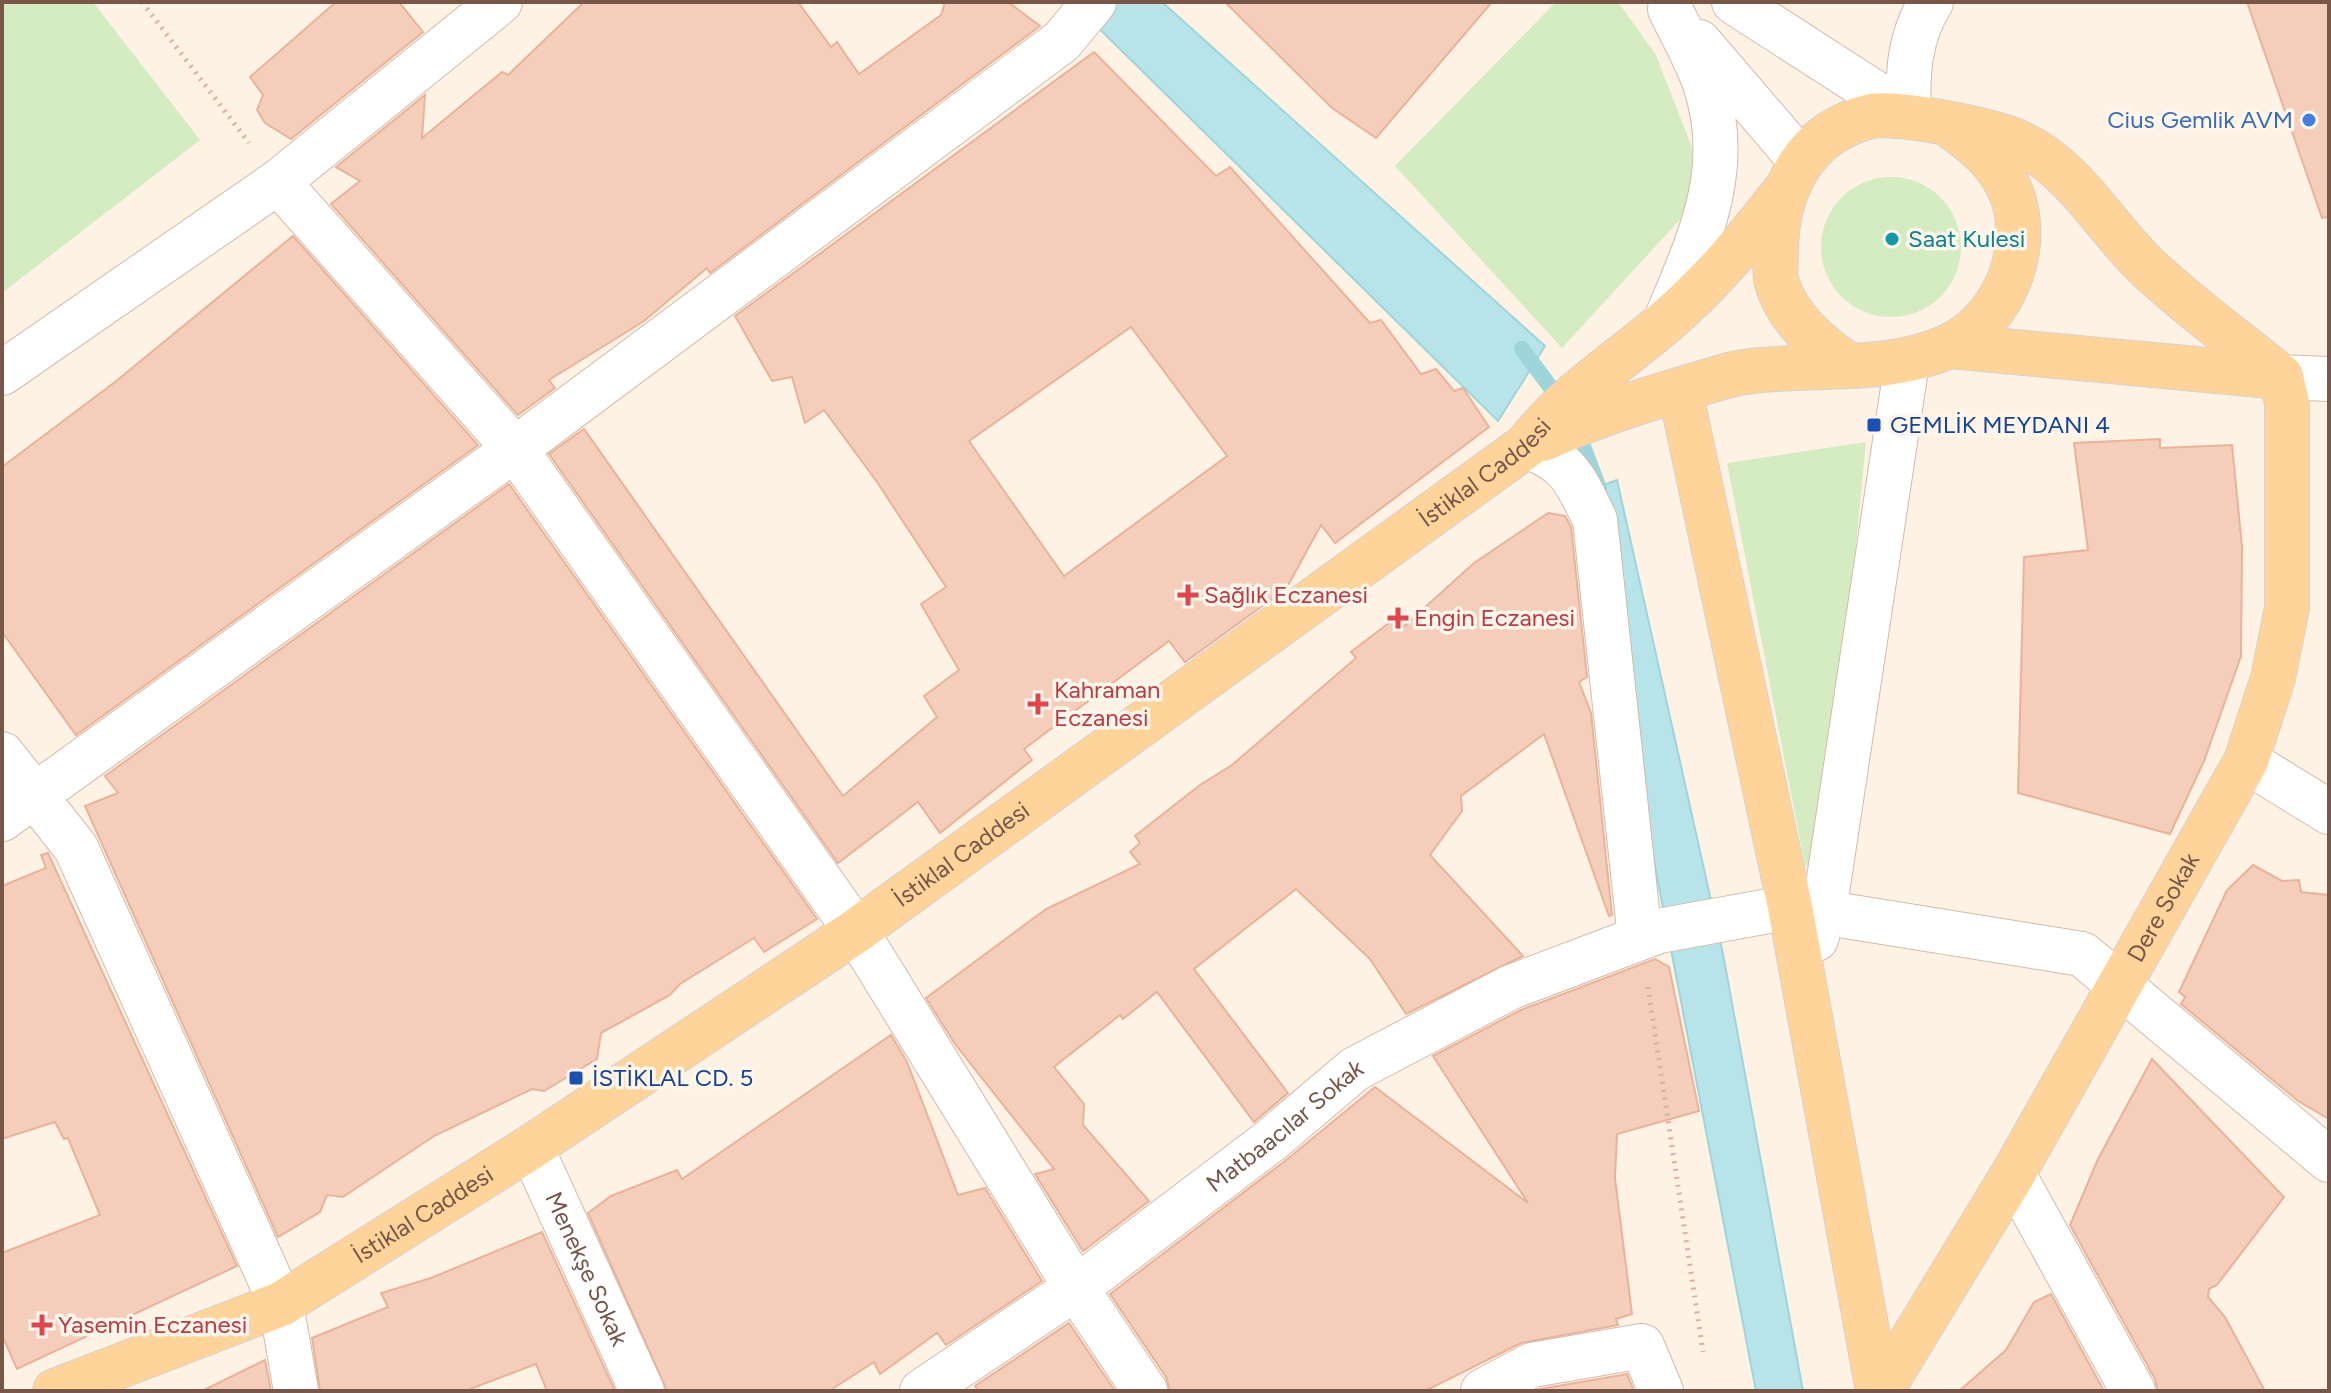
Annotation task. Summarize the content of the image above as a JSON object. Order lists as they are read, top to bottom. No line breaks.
{"streets":{"main road":["İstiklal Caddesi","Dere Sokak"],"street":["Matbaacılar Sokak","Menekşe Sokak"]},"crossings":[["İstiklal Caddesi","Menekşe Sokak"],["Dere Sokak","Matbaacılar Sokak"]],"places":{"other":["Cius Gemlik AVM","Saat Kulesi"],"transit":["GEMLİK MEYDANI 4","İSTİKLAL CD. 5"],"health":["Sağlık Eczanesi","Engin Eczanesi","Kahraman Eczanesi","Yasemin Eczanesi"]}}
